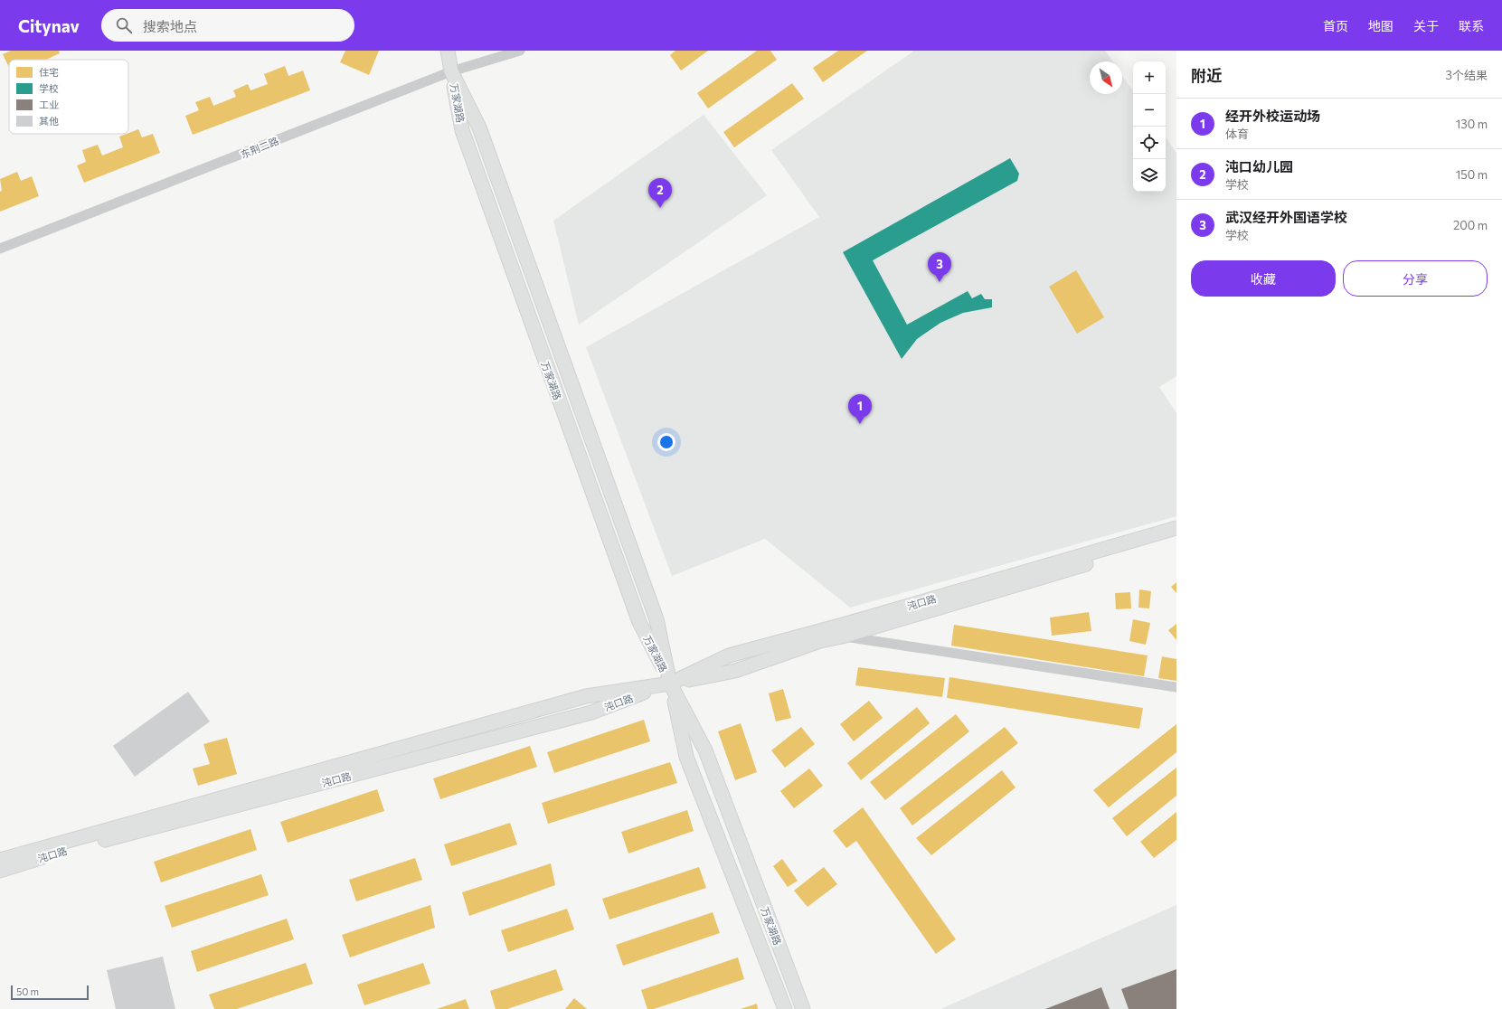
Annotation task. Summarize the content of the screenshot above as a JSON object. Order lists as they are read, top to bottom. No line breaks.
{"streets":{"main road":["万家湖路","沌口路"],"street":["东荆二路"]},"crossings":[["万家湖路","东荆二路"],["万家湖路","沌口路"]],"legend":["住宅","学校","工业","其他"],"scale_bar":"50 m","north":"bottom right","page":{"header":"Citynav","search":"搜索地点","nav":["首页","地图","关于","联系"],"heading":["附近","3个结果"],"map_buttons":["+","−"],"list":[{"mark":"1","name":"经开外校运动场","note":"体育","value":"130 m"},{"mark":"2","name":"沌口幼儿园","note":"学校","value":"150 m"},{"mark":"3","name":"武汉经开外国语学校","note":"学校","value":"200 m"}],"pins":["2","3","1"],"buttons":["收藏","分享"],"scale":"50 m"}}
